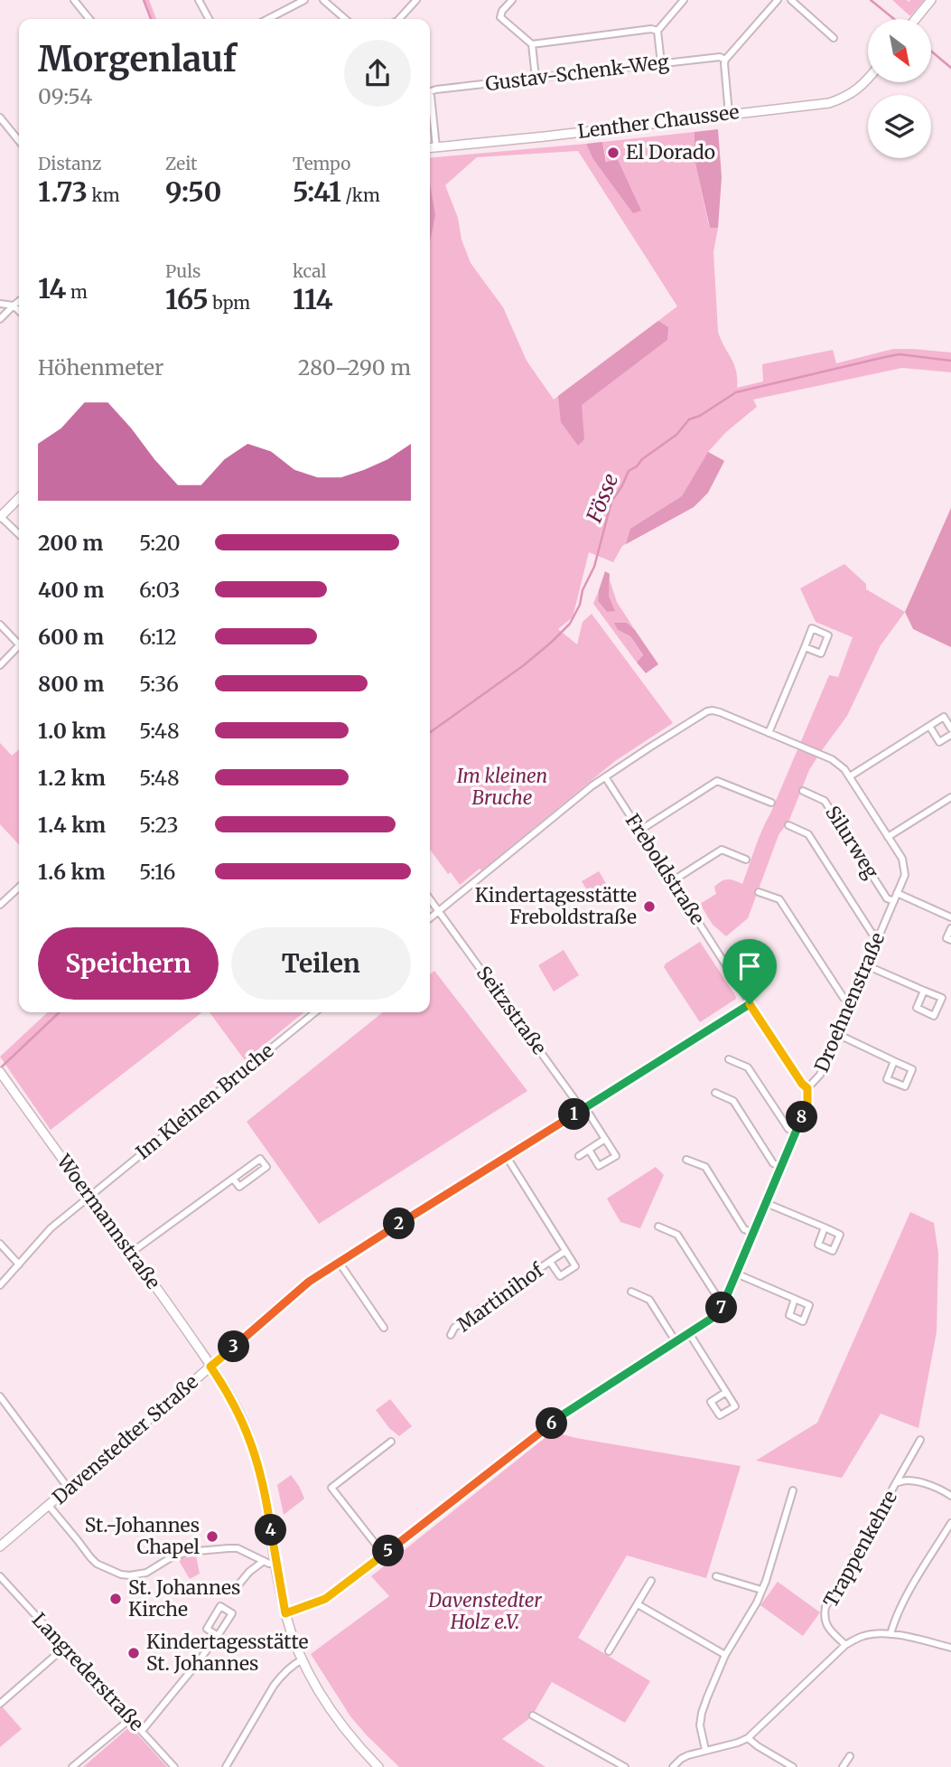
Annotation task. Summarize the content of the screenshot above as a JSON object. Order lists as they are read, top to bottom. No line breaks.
{"streets":{"street":["Gustav-Schenk-Weg","Lenther Chaussee","Silurweg","Freboldstraße","Droehnenstraße","Seitzstraße","Im Kleinen Bruche","Woermannstraße","Martinihof","Davenstedter Straße","Trappenkehre","Langrederstraße"]},"crossings":[["Silurweg","Droehnenstraße"],["Freboldstraße","Droehnenstraße"],["Freboldstraße","Davenstedter Straße"],["Droehnenstraße","Woermannstraße"],["Seitzstraße","Davenstedter Straße"],["Im Kleinen Bruche","Woermannstraße"],["Woermannstraße","Davenstedter Straße"]],"water":["Fösse"],"parks":["Im kleinen Bruche","Davenstedter Holz e.V."],"places":["El Dorado","Kindertagesstätte Freboldstraße","St.-Johannes Chapel","St. Johannes Kirche","Kindertagesstätte St. Johannes"],"north":"bottom right","page":{"heading":["Morgenlauf","09:54"],"stats":[["Distanz","1.73 km"],["Zeit","9:50"],["Tempo","5:41 /km"],["14 m"],["Puls","165 bpm"],["kcal","114"]],"chart":["Höhenmeter","280–290 m"],"list":[{"name":"200 m","note":"5:20"},{"name":"400 m","note":"6:03"},{"name":"600 m","note":"6:12"},{"name":"800 m","note":"5:36"},{"name":"1.0 km","note":"5:48"},{"name":"1.2 km","note":"5:48"},{"name":"1.4 km","note":"5:23"},{"name":"1.6 km","note":"5:16"}],"buttons":["Speichern","Teilen"],"pins":["1","8","2","7","3","6","4","5"]}}
